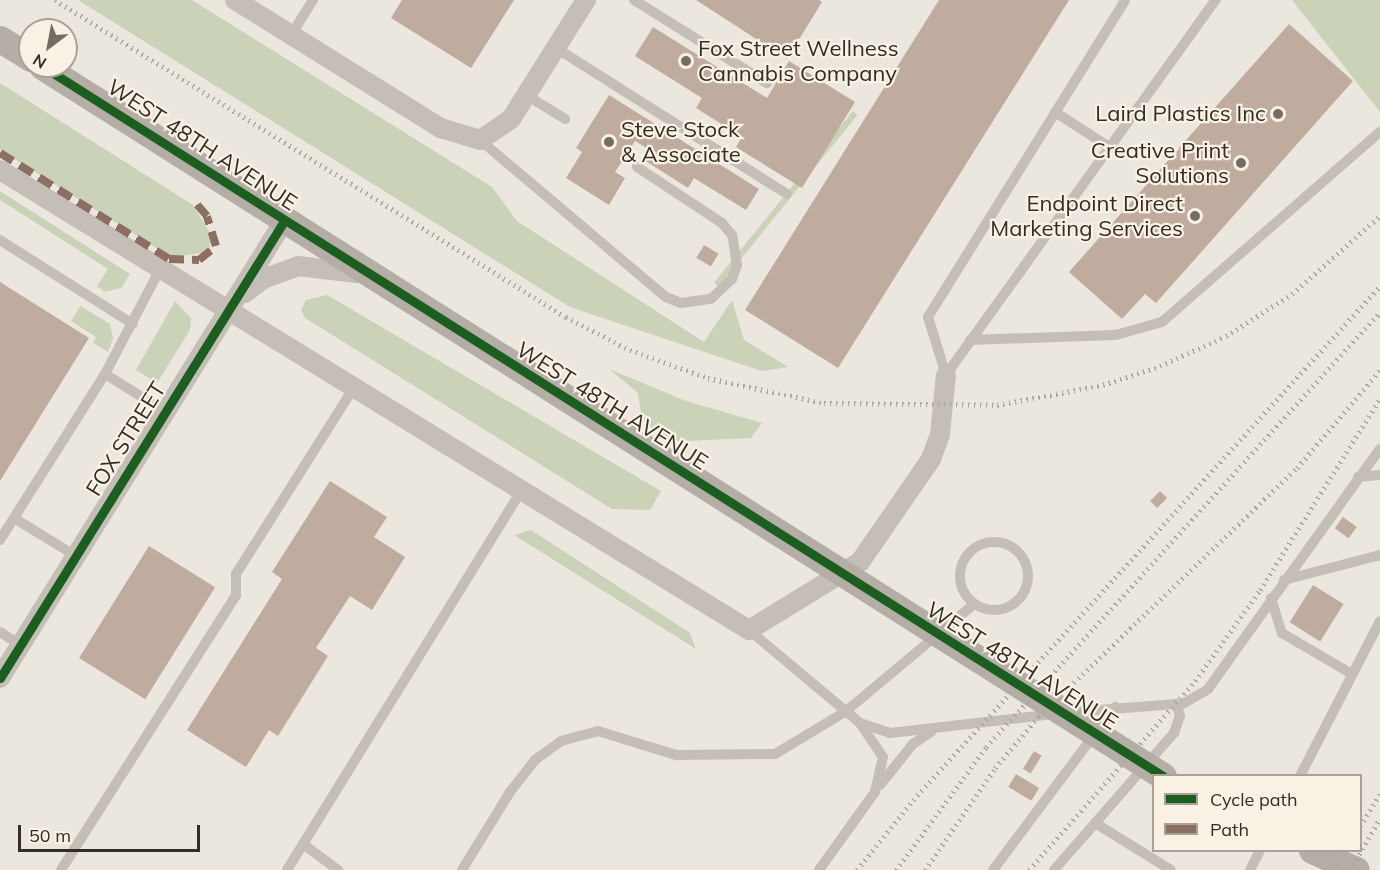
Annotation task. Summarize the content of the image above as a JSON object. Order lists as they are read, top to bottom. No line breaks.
{"streets":{"street":["WEST 48TH AVENUE","FOX STREET"]},"crossings":[["WEST 48TH AVENUE","FOX STREET"]],"places":["Fox Street Wellness Cannabis Company","Laird Plastics Inc","Steve Stock & Associate","Creative Print Solutions","Endpoint Direct Marketing Services"],"legend":["Cycle path","Path"],"scale_bar":"50 m","north":"bottom left"}
